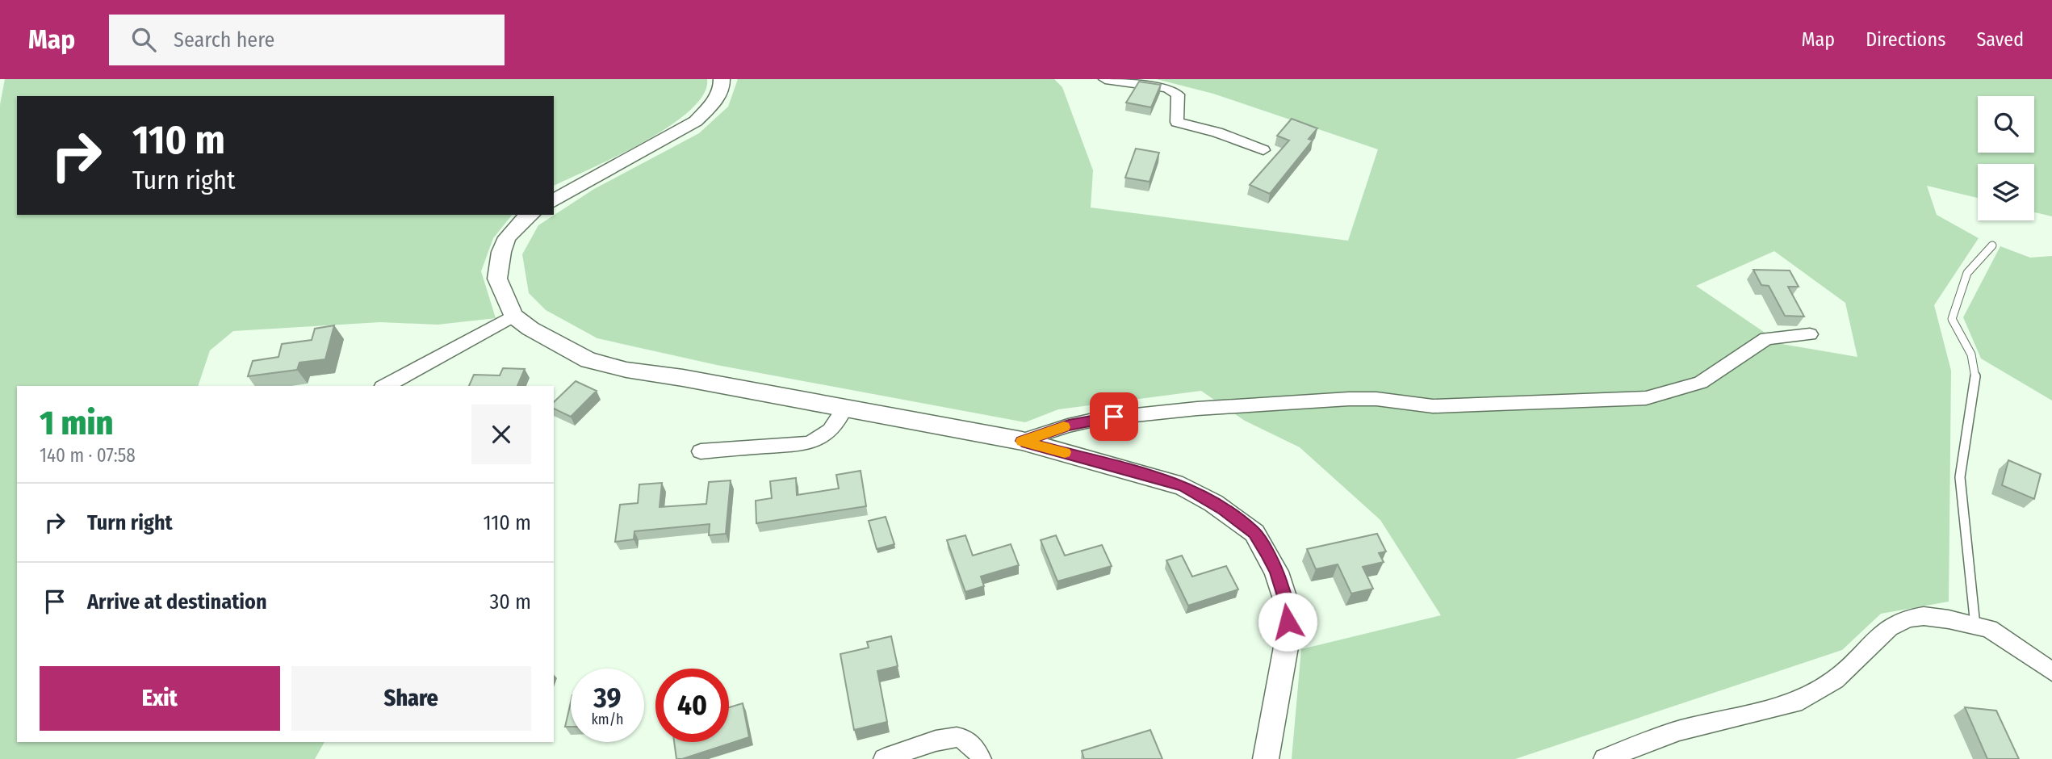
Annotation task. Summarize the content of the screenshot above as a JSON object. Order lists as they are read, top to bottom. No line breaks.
{"page":{"header":"Map","search":"Search here","nav":["Map","Directions","Saved"],"turn":["110 m","Turn right"],"heading":["1 min","140 m · 07:58"],"list":[{"name":"Turn right","value":"110 m"},{"name":"Arrive at destination","value":"30 m"}],"buttons":["Exit","Share"],"speed":"39 km/h","limit":"40"}}
